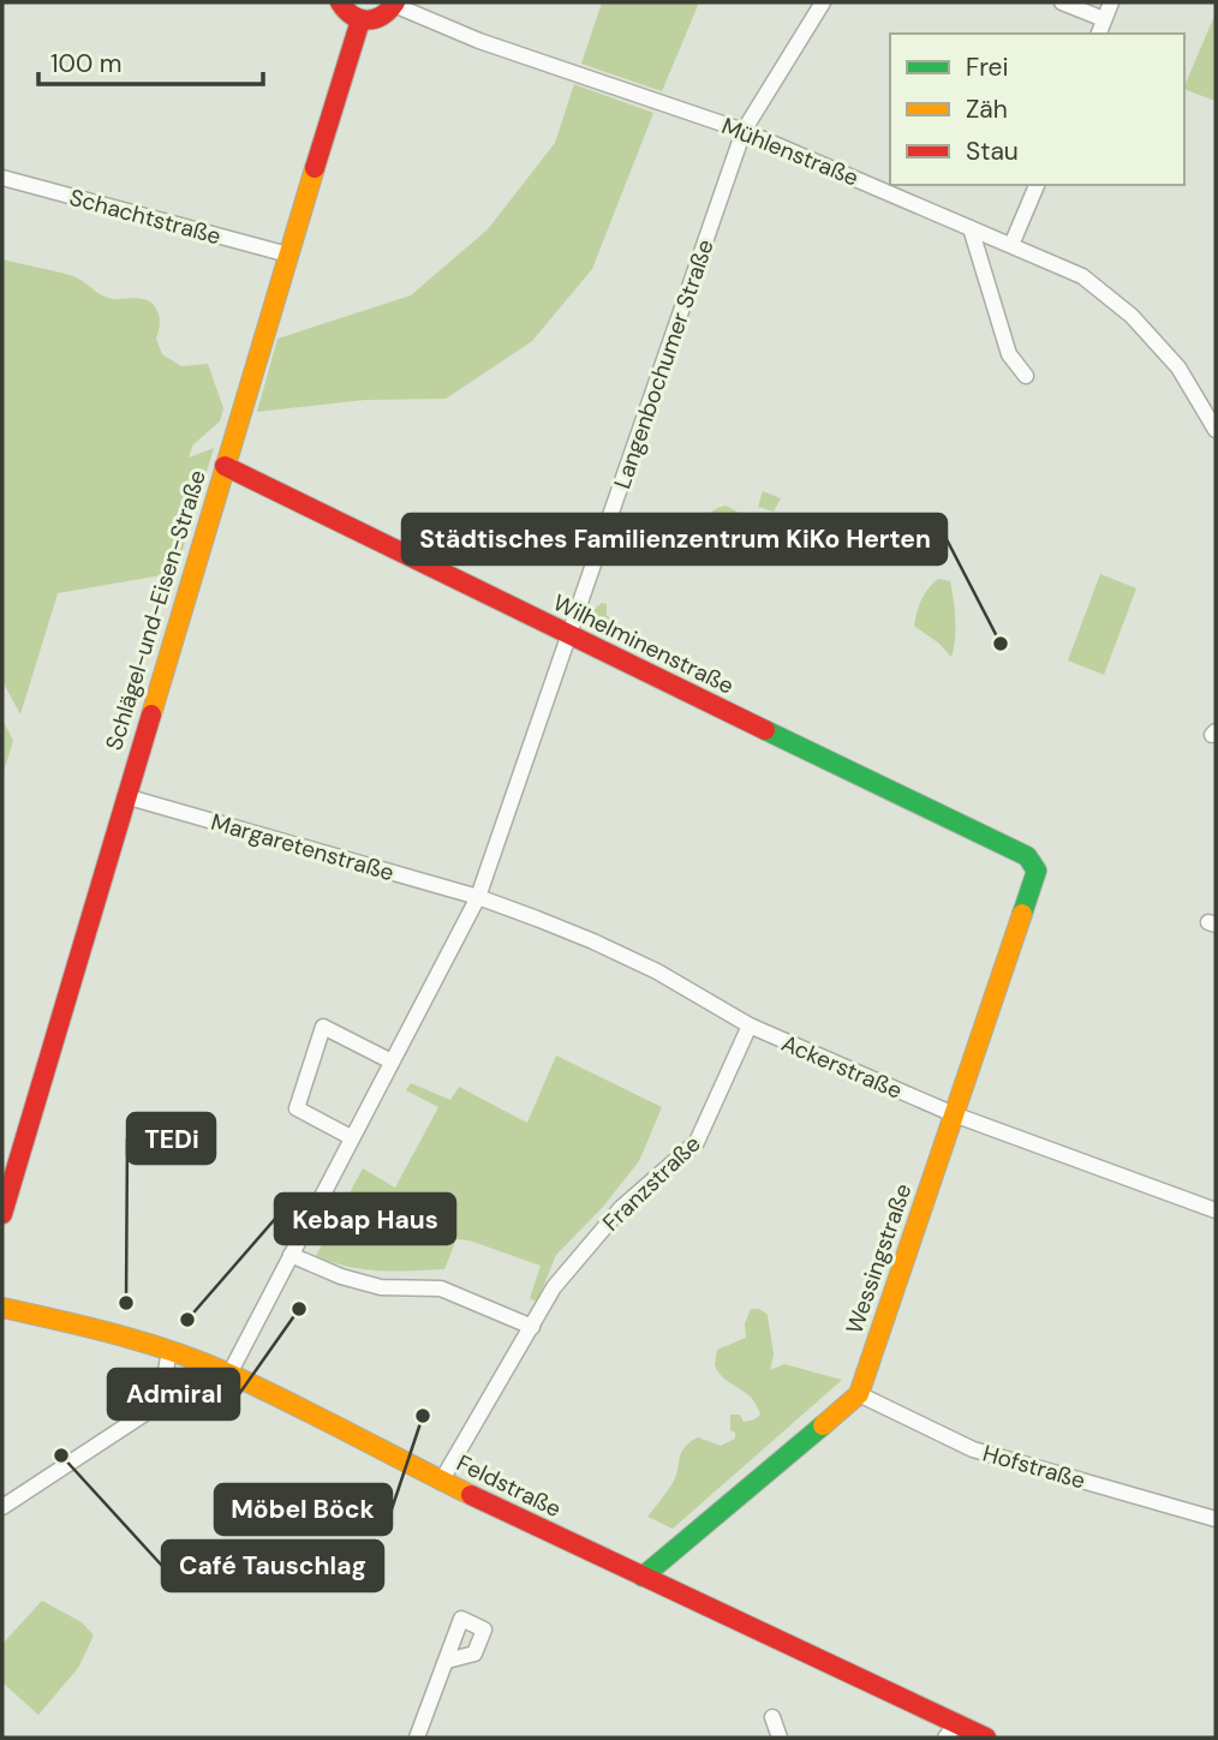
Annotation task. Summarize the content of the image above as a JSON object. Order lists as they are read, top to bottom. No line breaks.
{"streets":{"street":["Mühlenstraße","Schachtstraße","Langenbochumer Straße","Schlägel-und-Eisen-Straße","Wilhelminenstraße","Margaretenstraße","Ackerstraße","Franzstraße","Wessingstraße","Hofstraße","Feldstraße"]},"crossings":[["Mühlenstraße","Langenbochumer Straße"],["Schachtstraße","Schlägel-und-Eisen-Straße"],["Langenbochumer Straße","Wilhelminenstraße"],["Langenbochumer Straße","Margaretenstraße"],["Langenbochumer Straße","Ackerstraße"],["Langenbochumer Straße","Feldstraße"],["Schlägel-und-Eisen-Straße","Wilhelminenstraße"],["Schlägel-und-Eisen-Straße","Margaretenstraße"],["Wilhelminenstraße","Wessingstraße"],["Margaretenstraße","Ackerstraße"],["Ackerstraße","Franzstraße"],["Ackerstraße","Wessingstraße"],["Franzstraße","Feldstraße"],["Wessingstraße","Hofstraße"]],"places":["Städtisches Familienzentrum KiKo Herten","TEDi","Admiral","Kebap Haus","Möbel Böck","Café Tauschlag"],"legend":["Frei","Zäh","Stau"],"scale_bar":"100 m"}
